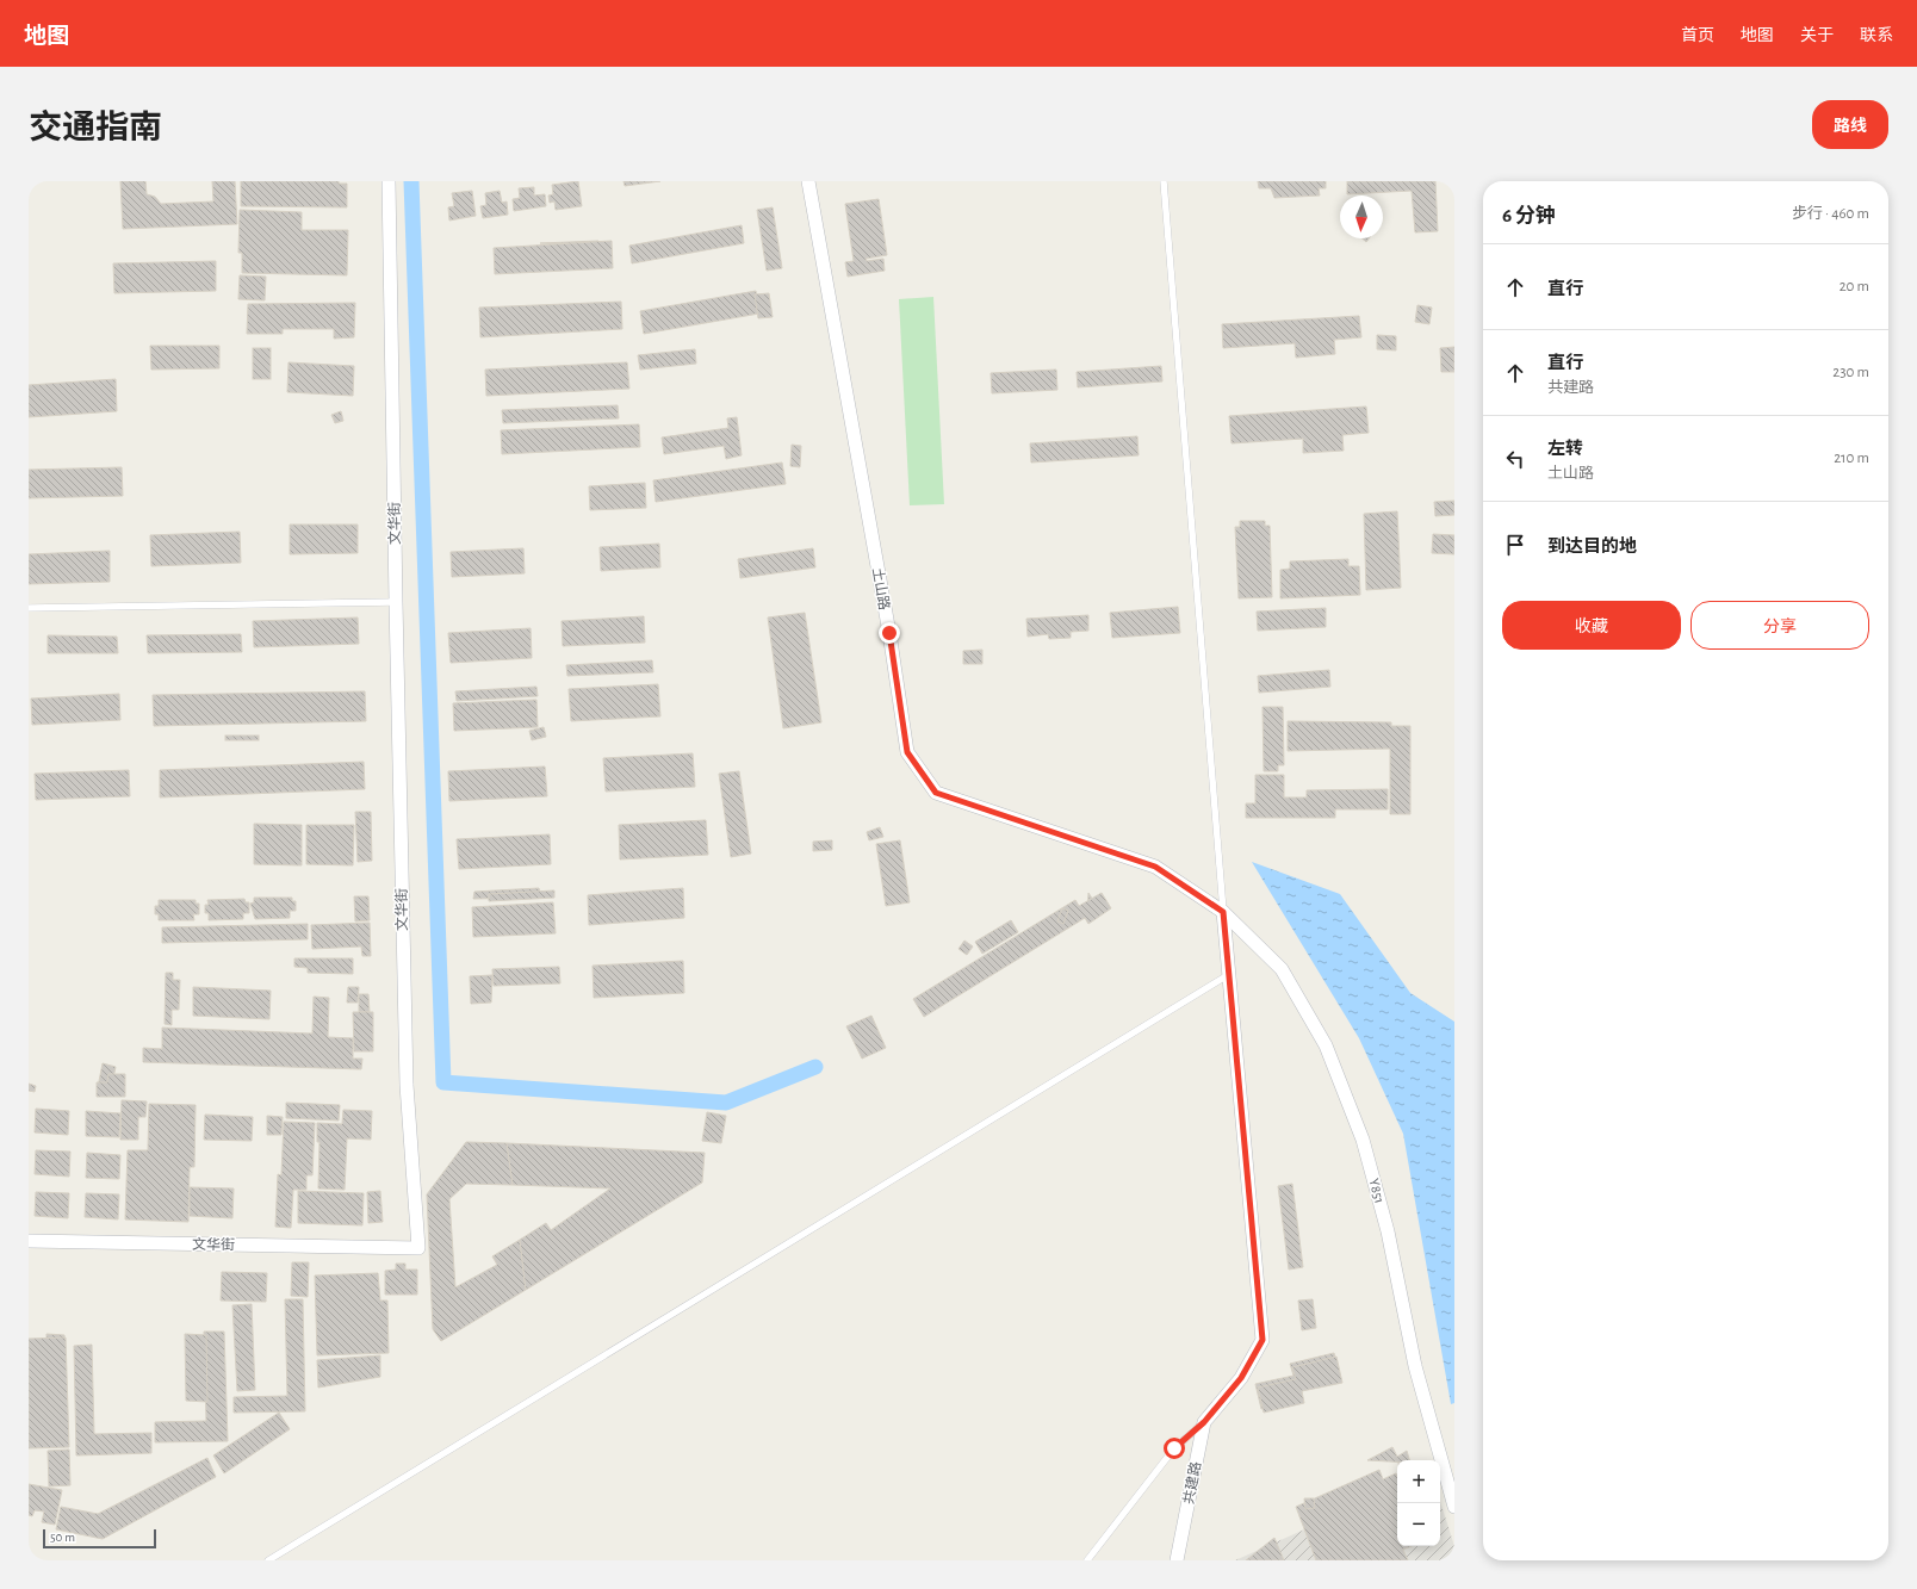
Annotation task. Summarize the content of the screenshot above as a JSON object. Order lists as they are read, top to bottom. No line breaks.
{"streets":{"street":["文华街","土山路","Y851","共建路"]},"crossings":[["土山路","Y851"],["土山路","共建路"],["Y851","共建路"]],"scale_bar":"50 m","north":"bottom","page":{"header":"地图","nav":["首页","地图","关于","联系"],"title":"交通指南","buttons":["路线",["收藏","分享"]],"heading":["6 分钟","步行 · 460 m"],"list":[["直行","20 m"],["直行","共建路","230 m"],["左转","土山路","210 m"],"到达目的地"],"map_buttons":["+","−"],"scale":"50 m"}}
